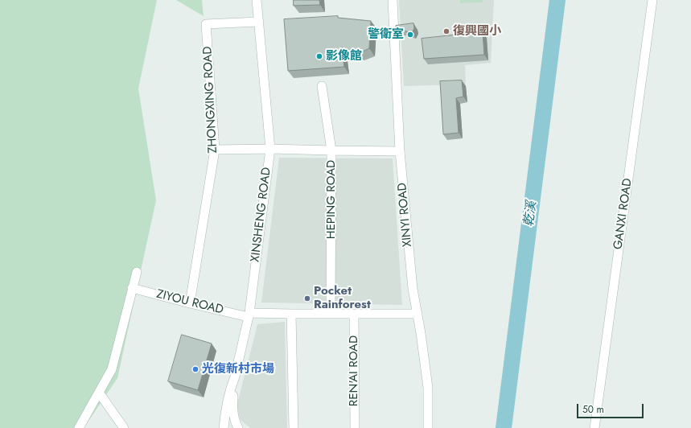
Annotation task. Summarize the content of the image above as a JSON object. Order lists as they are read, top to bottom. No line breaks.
{"streets":{"street":["ZHONGXING ROAD","HEPING ROAD","GANXI ROAD","XINSHENG ROAD","XINYI ROAD","ZIYOU ROAD","REN'AI ROAD"]},"crossings":[["ZHONGXING ROAD","XINSHENG ROAD"],["ZHONGXING ROAD","ZIYOU ROAD"],["HEPING ROAD","ZIYOU ROAD"],["XINSHENG ROAD","ZIYOU ROAD"],["XINYI ROAD","ZIYOU ROAD"],["ZIYOU ROAD","REN'AI ROAD"]],"water":["乾溪"],"places":["復興國小","警衛室","影像館","Pocket Rainforest","光復新村市場"],"scale_bar":"50 m"}
